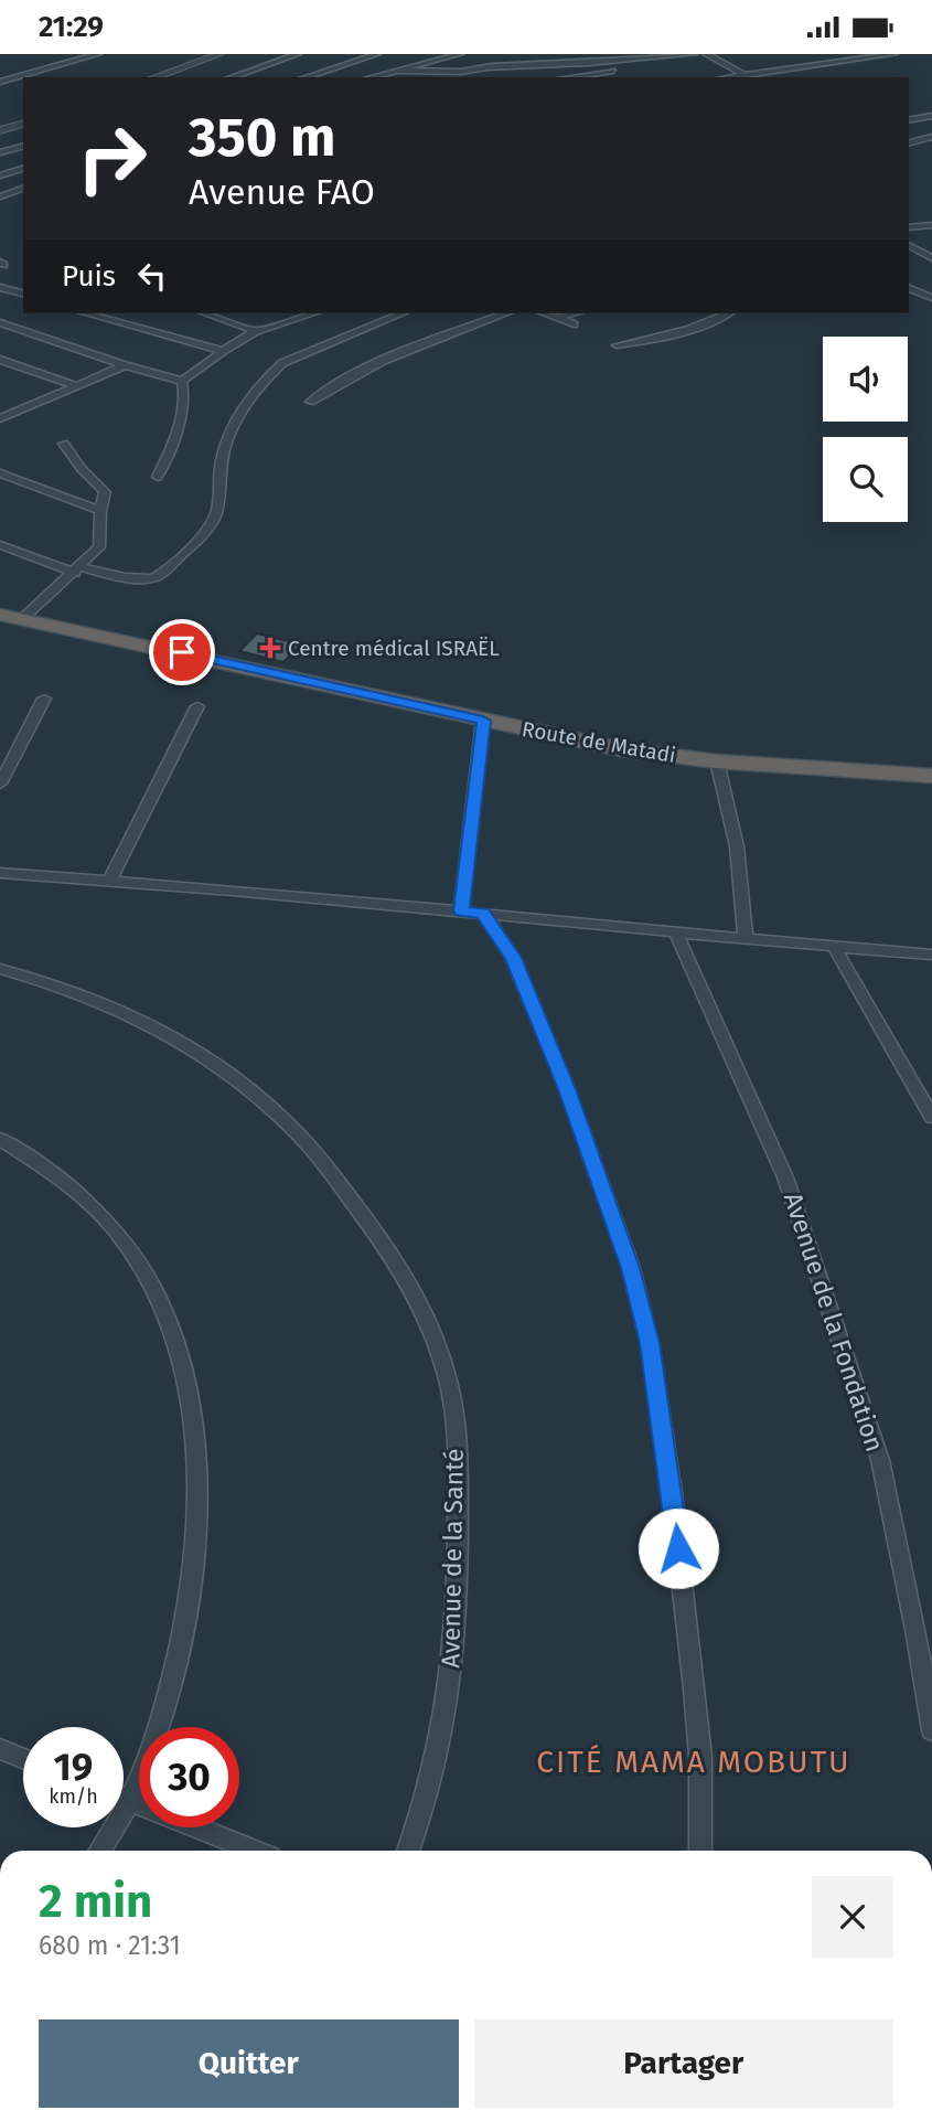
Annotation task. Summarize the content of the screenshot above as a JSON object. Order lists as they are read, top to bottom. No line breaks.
{"streets":{"highway":["Route de Matadi"],"street":["Avenue de la Fondation","Avenue de la Santé"]},"districts":["CITÉ MAMA MOBUTU"],"places":{"health":["Centre médical ISRAËL"]},"page":{"status":"21:29","turn":["350 m","Avenue FAO"],"then":"Puis","speed":"19 km/h","limit":"30","heading":["2 min","680 m · 21:31"],"buttons":["Quitter","Partager"]}}
